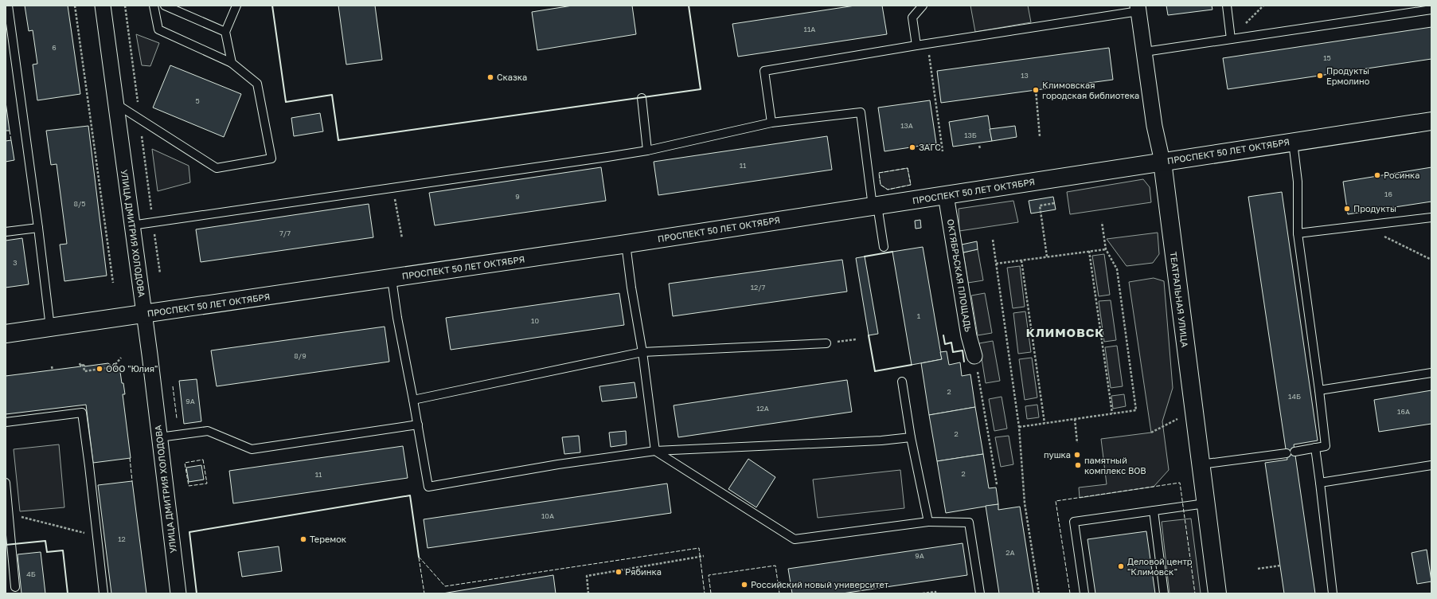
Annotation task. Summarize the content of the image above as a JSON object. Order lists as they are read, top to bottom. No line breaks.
{"streets":{"main road":["ПРОСПЕКТ 50 ЛЕТ ОКТЯБРЯ","ТЕАТРАЛЬНАЯ УЛИЦА"],"street":["УЛИЦА ДМИТРИЯ ХОЛОДОВА","ОКТЯБРЬСКАЯ ПЛОЩАДЬ"]},"crossings":[["ПРОСПЕКТ 50 ЛЕТ ОКТЯБРЯ","УЛИЦА ДМИТРИЯ ХОЛОДОВА"],["ПРОСПЕКТ 50 ЛЕТ ОКТЯБРЯ","ОКТЯБРЬСКАЯ ПЛОЩАДЬ"],["ПРОСПЕКТ 50 ЛЕТ ОКТЯБРЯ","ТЕАТРАЛЬНАЯ УЛИЦА"]],"districts":["КЛИМОВСК"],"places":["Продукты Ермолино","Сказка","Климовская городская библиотека","ЗАГС","Росинка","Продукты","ООО \"Юлия\"","пушка","памятный комплекс ВОВ","Теремок","Деловой центр \"Климовск\"","Рябинка","Российский новый университет"],"house_numbers":["11А","6","15","13","5","13А","13Б","11","16","9","8/5","7/7","3","12/7","1","10","8/9","2","14Б","9А","12А","16А","2","2","11","10А","12","2А","9А","4Б"]}
